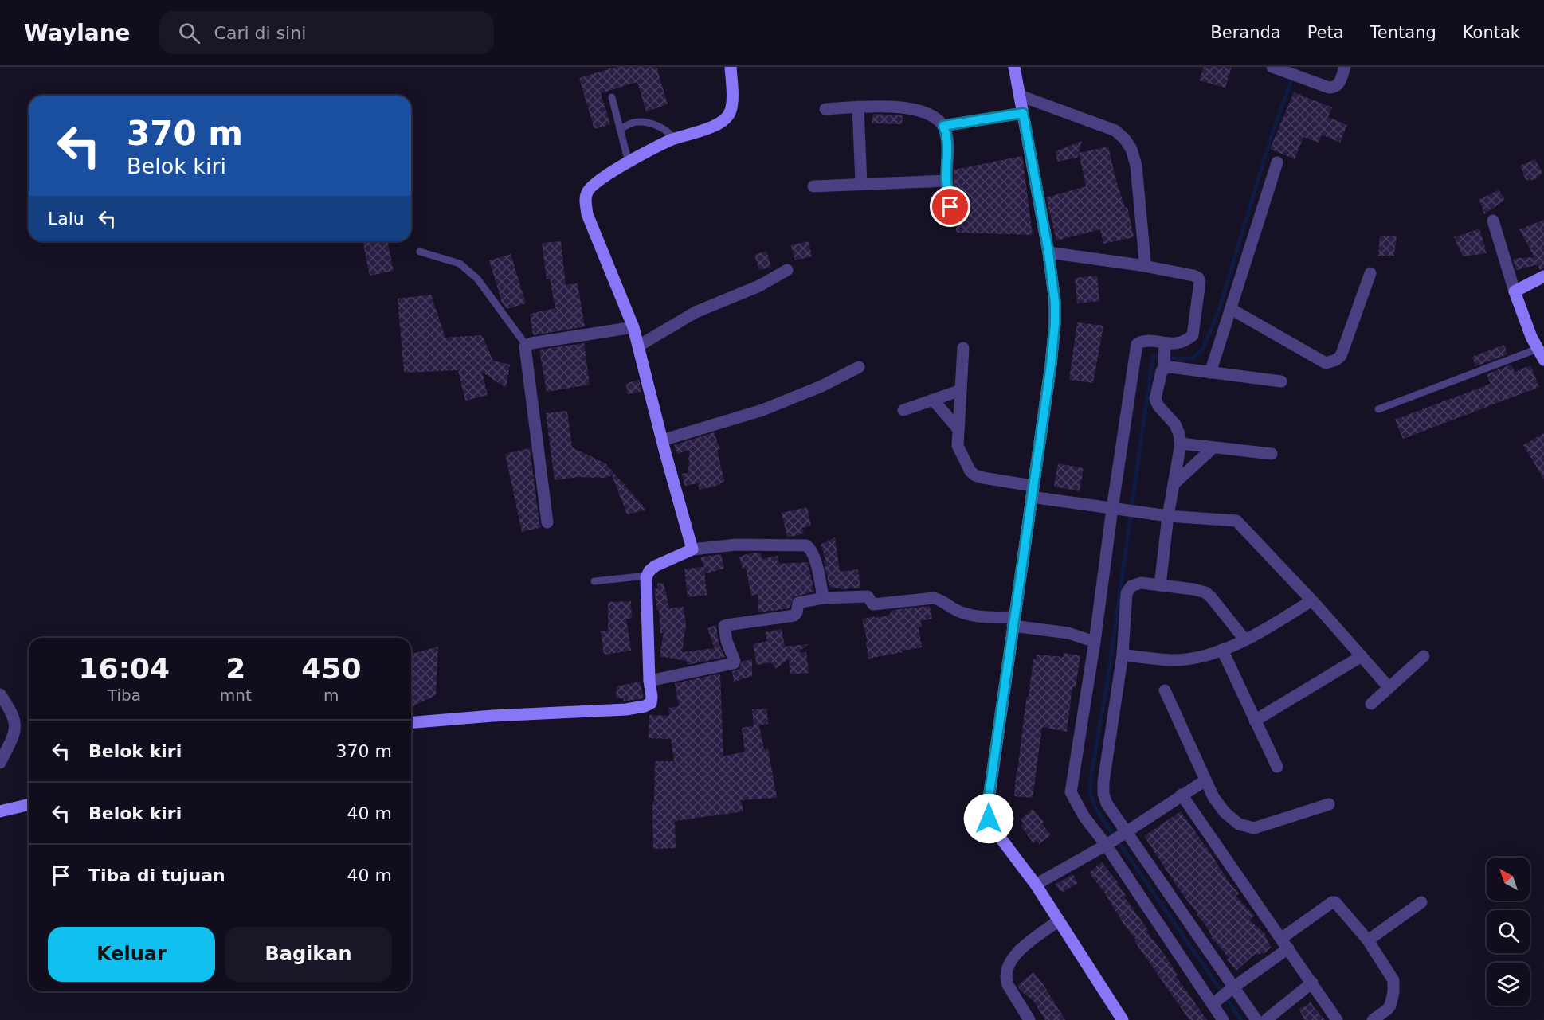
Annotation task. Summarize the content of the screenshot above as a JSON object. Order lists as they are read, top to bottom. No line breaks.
{"north":"top left","page":{"header":"Waylane","search":"Cari di sini","nav":["Beranda","Peta","Tentang","Kontak"],"turn":["370 m","Belok kiri"],"then":"Lalu","eta":["16:04","Tiba","2","mnt","450","m"],"list":[{"name":"Belok kiri","value":"370 m"},{"name":"Belok kiri","value":"40 m"},{"name":"Tiba di tujuan","value":"40 m"}],"buttons":["Keluar","Bagikan"]}}
